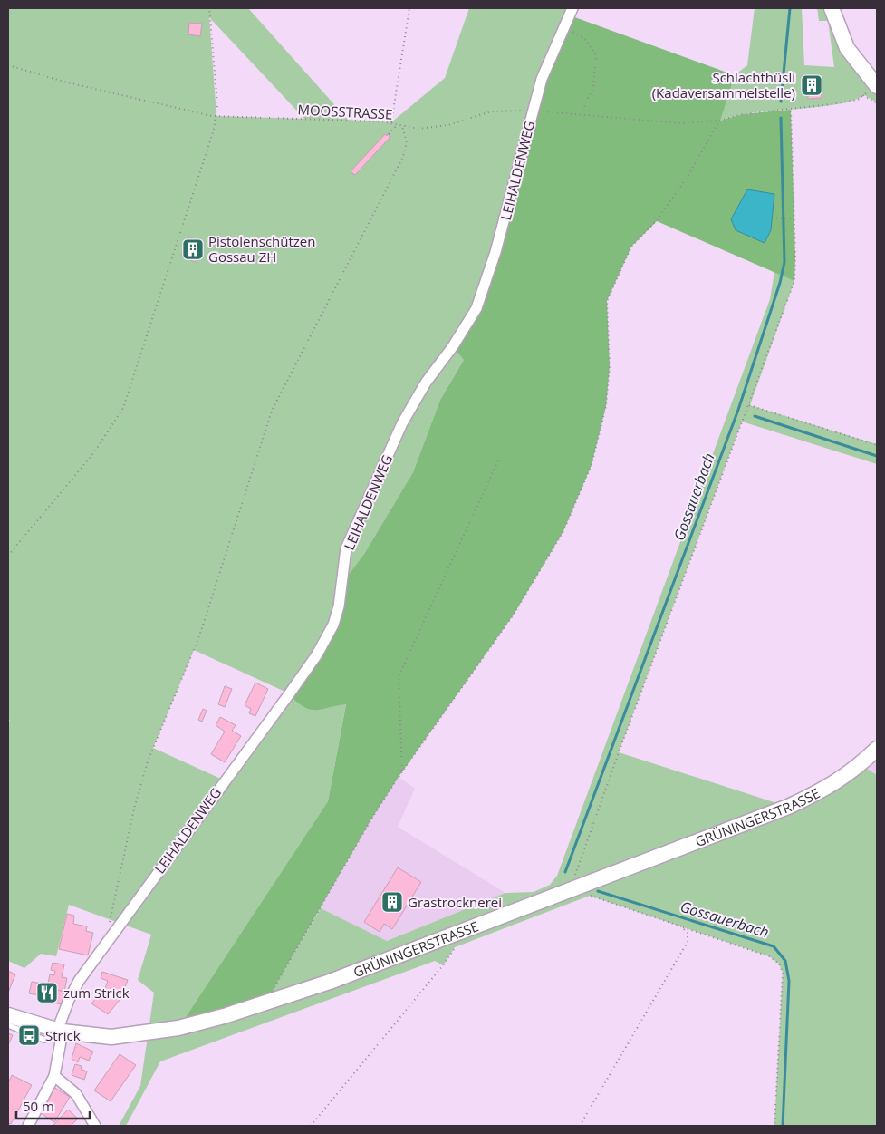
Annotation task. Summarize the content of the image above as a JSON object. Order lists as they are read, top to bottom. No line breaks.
{"streets":{"main road":["GRÜNINGERSTRASSE"],"street":["LEIHALDENWEG"],"path":["MOOSSTRASSE"]},"crossings":[["MOOSSTRASSE","LEIHALDENWEG"],["LEIHALDENWEG","GRÜNINGERSTRASSE"]],"water":["Gossauerbach"],"places":{"building":["Schlachthüsli (Kadaversammelstelle)","Pistolenschützen Gossau ZH","Grastrocknerei"],"restaurant":["zum Strick"],"bus stop":["Strick"]},"scale_bar":"50 m"}
